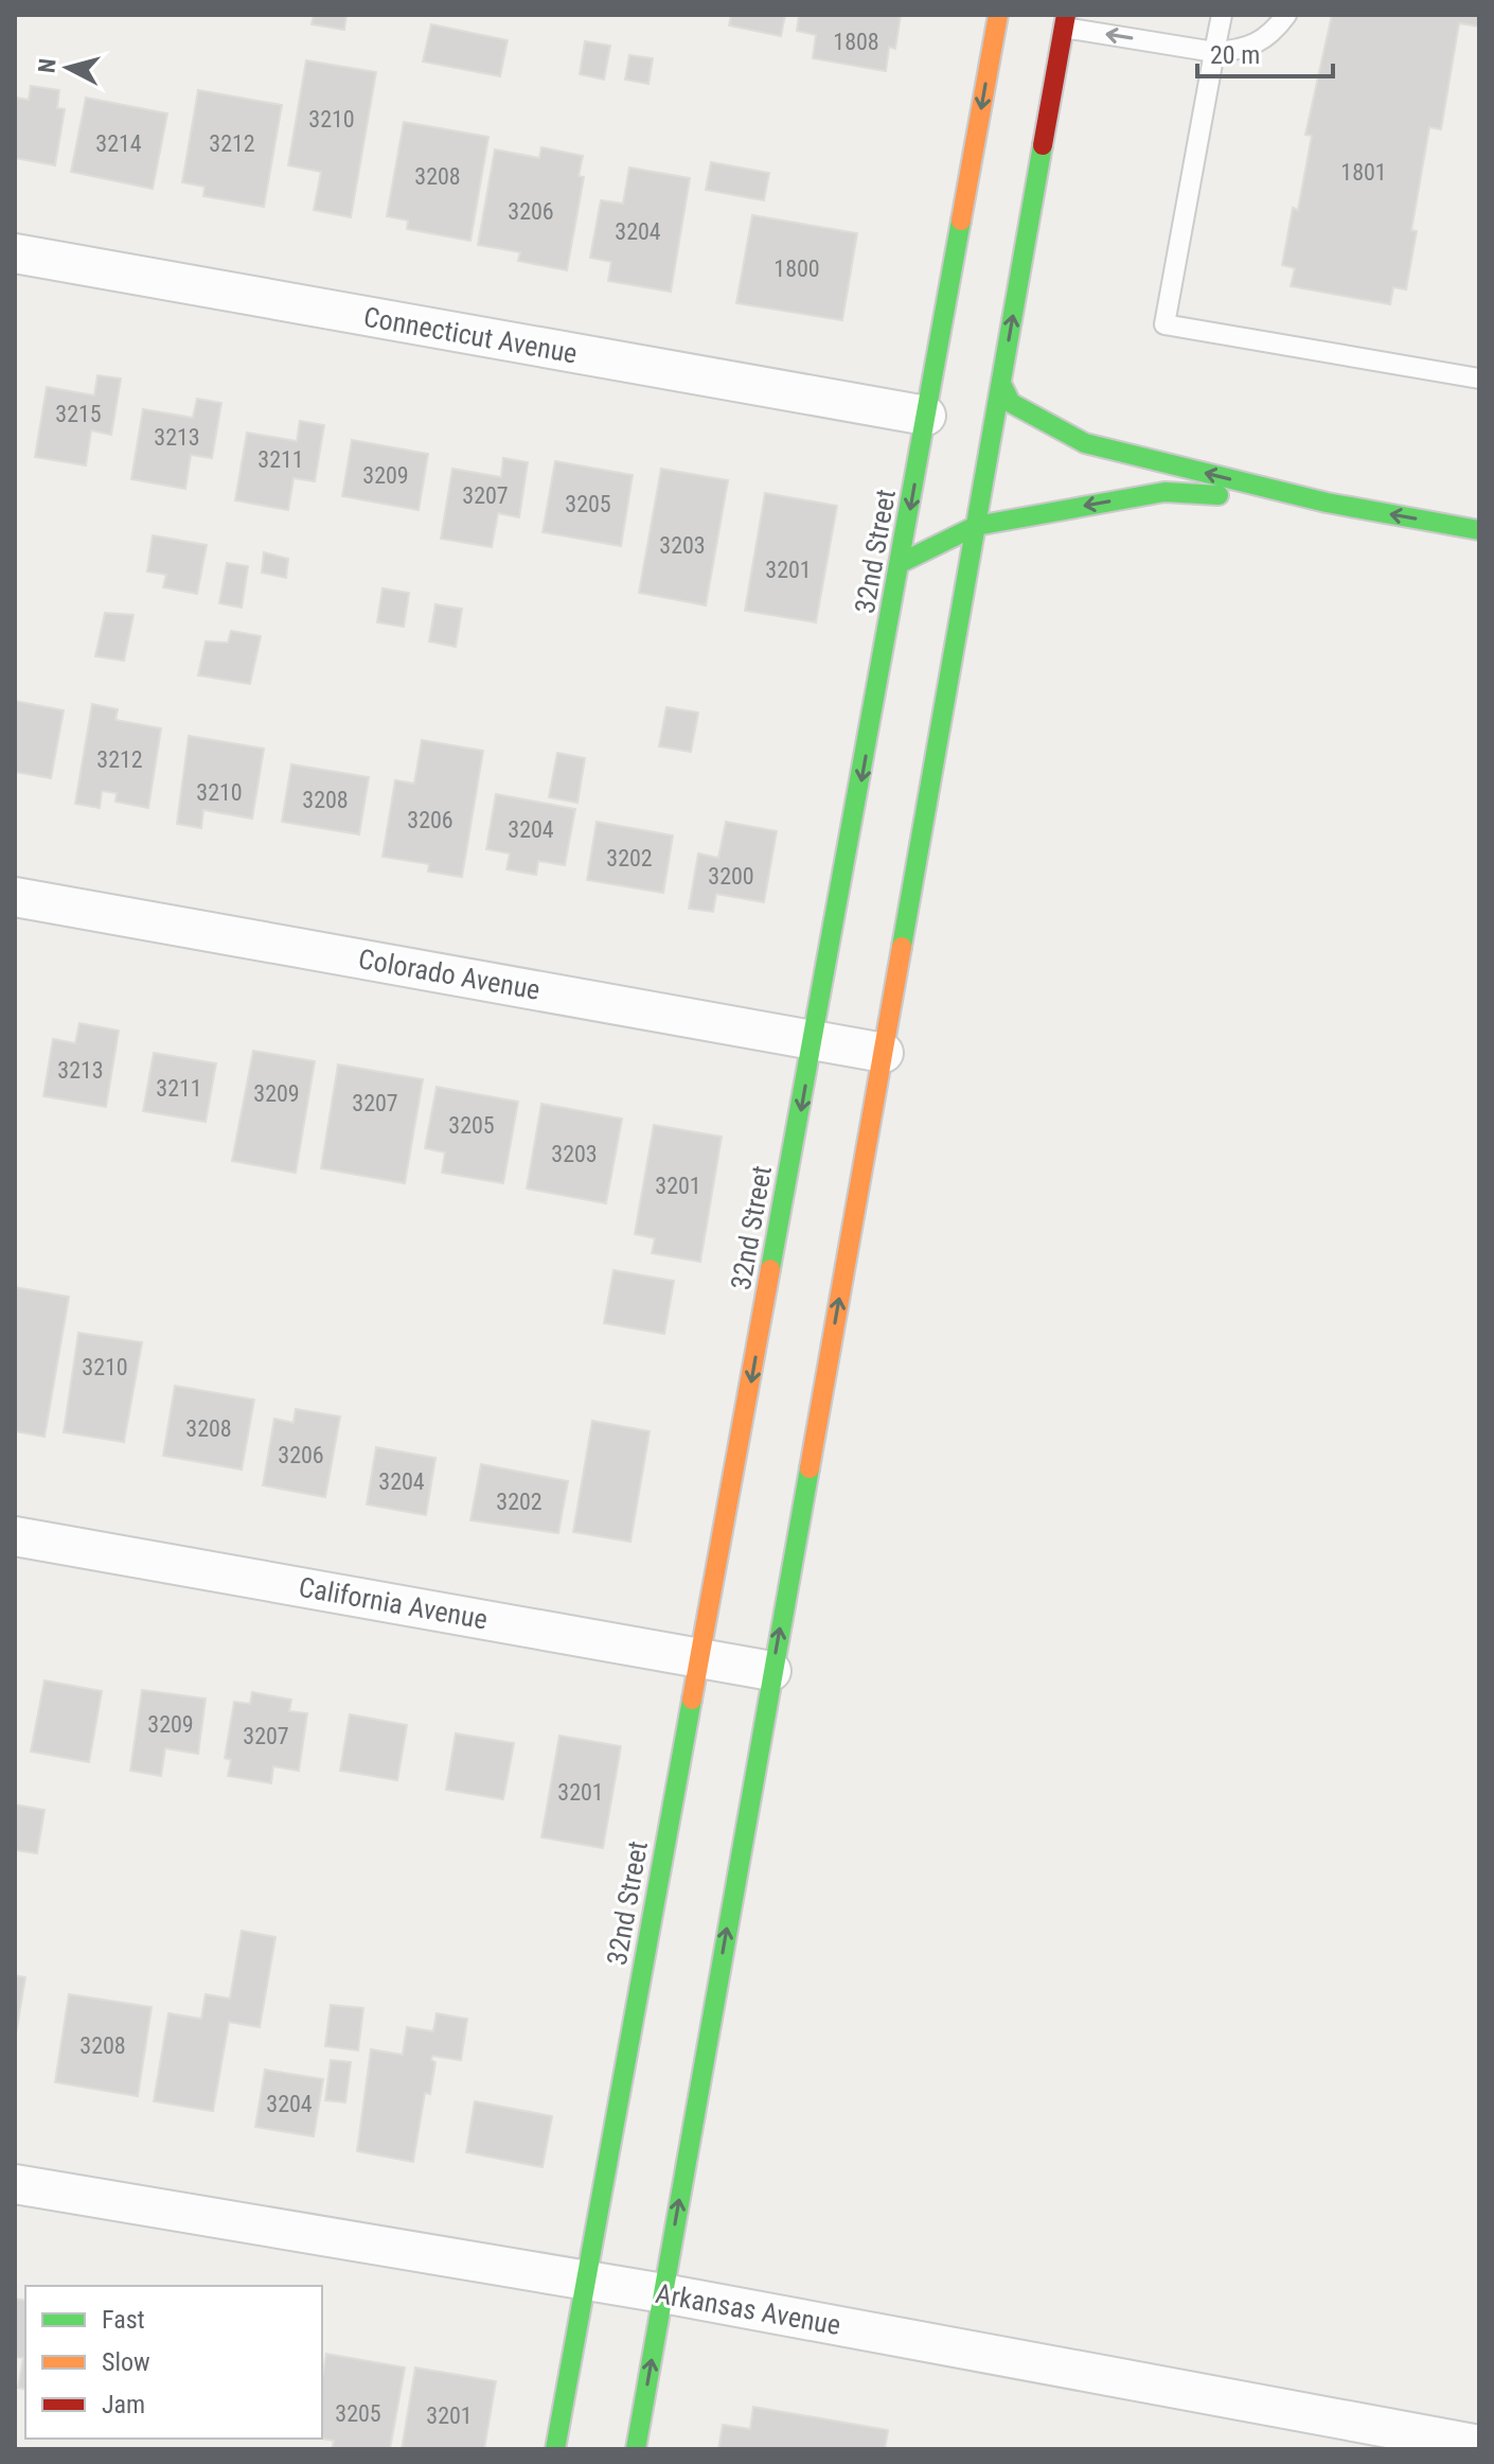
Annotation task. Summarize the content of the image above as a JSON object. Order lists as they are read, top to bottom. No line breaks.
{"streets":{"main road":["32nd Street"],"street":["Connecticut Avenue","Colorado Avenue","California Avenue","Arkansas Avenue"]},"crossings":[["Connecticut Avenue","32nd Street"],["32nd Street","Colorado Avenue"],["32nd Street","California Avenue"],["32nd Street","Arkansas Avenue"]],"house_numbers":["1808","3210","3214","3212","1801","3208","3206","3204","1800","3215","3213","3211","3209","3207","3205","3203","3201","3212","3210","3208","3206","3204","3202","3200","3213","3211","3209","3207","3205","3203","3201","3210","3208","3206","3204","3202","3209","3207","3201","3208","3204","3205","3201"],"legend":["Fast","Slow","Jam"],"scale_bar":"20 m","north":"left"}
